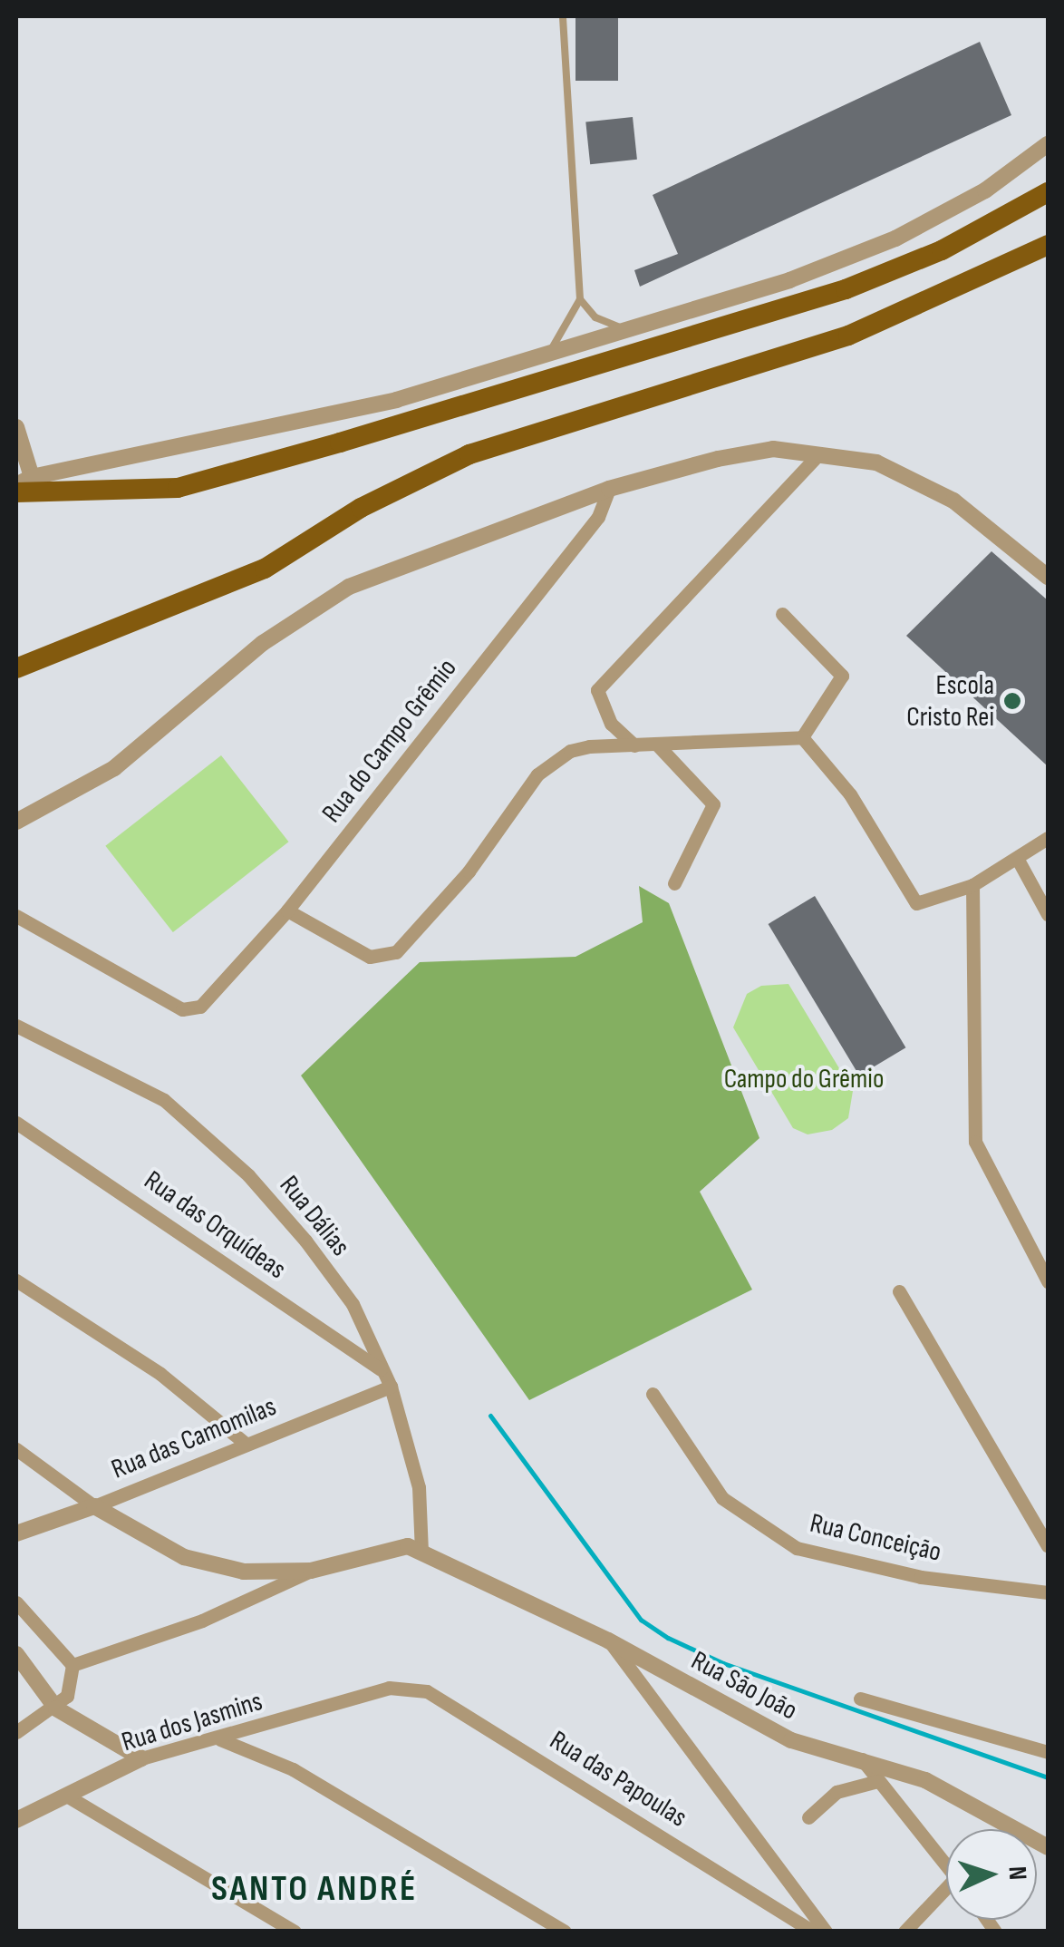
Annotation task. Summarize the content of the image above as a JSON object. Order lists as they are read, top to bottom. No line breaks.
{"streets":{"street":["Rua do Campo Grêmio","Rua Dálias","Rua das Orquídeas","Rua das Camomilas","Rua Conceição","Rua São João","Rua dos Jasmins","Rua das Papoulas"]},"crossings":[["Rua Dálias","Rua das Orquídeas"],["Rua Dálias","Rua das Camomilas"],["Rua Dálias","Rua São João"],["Rua dos Jasmins","Rua das Papoulas"]],"districts":["SANTO ANDRÉ"],"parks":["Campo do Grêmio"],"places":["Escola Cristo Rei"],"north":"right"}
